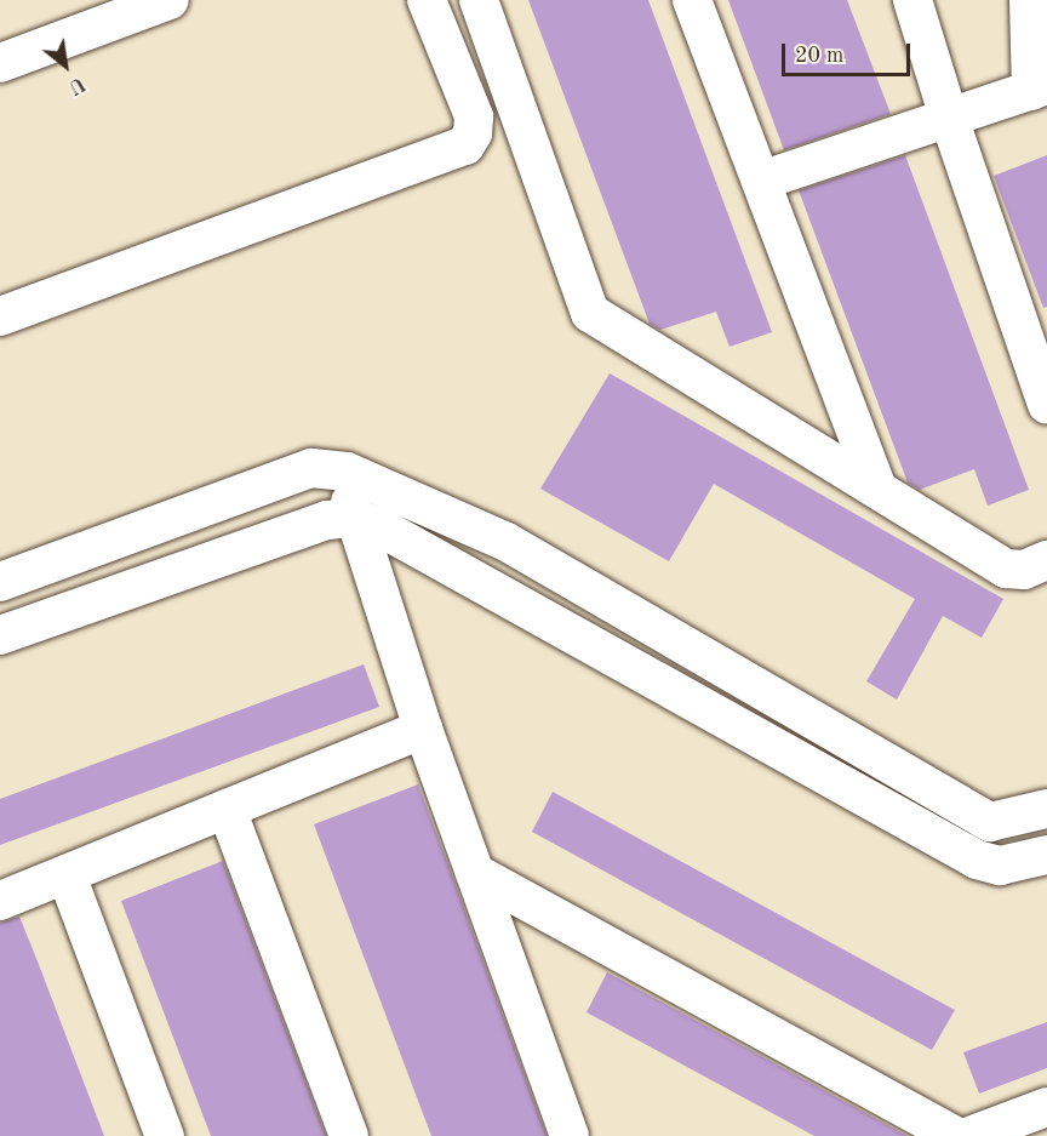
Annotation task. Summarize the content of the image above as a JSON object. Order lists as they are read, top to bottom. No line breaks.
{"scale_bar":"20 m","north":"bottom right"}
